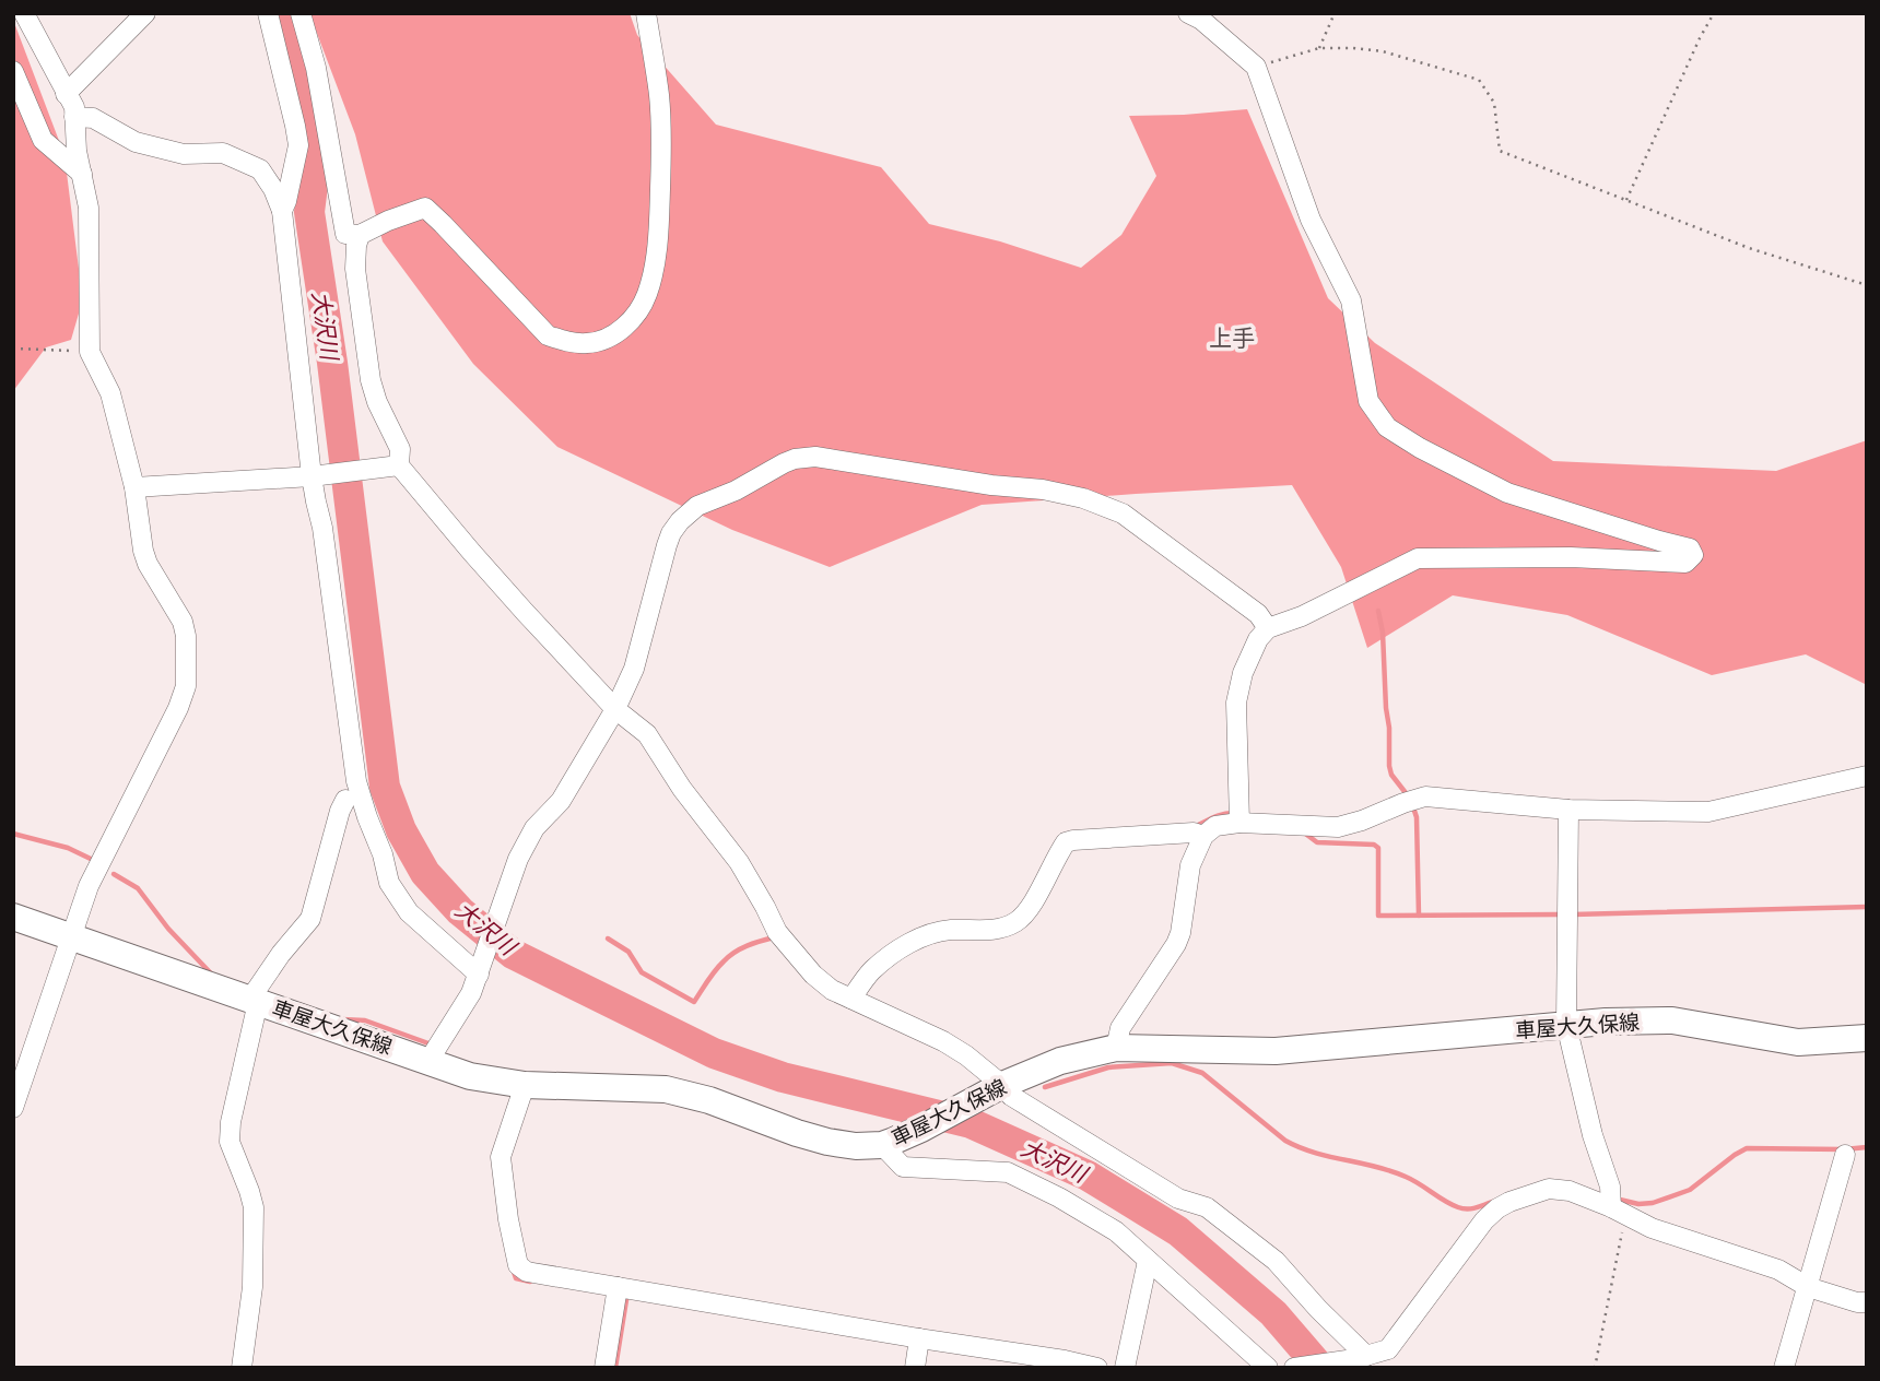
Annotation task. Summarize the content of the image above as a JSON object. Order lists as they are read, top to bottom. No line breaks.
{"streets":{"main road":["車屋大久保線"]},"districts":["上手"],"water":["大沢川"]}
